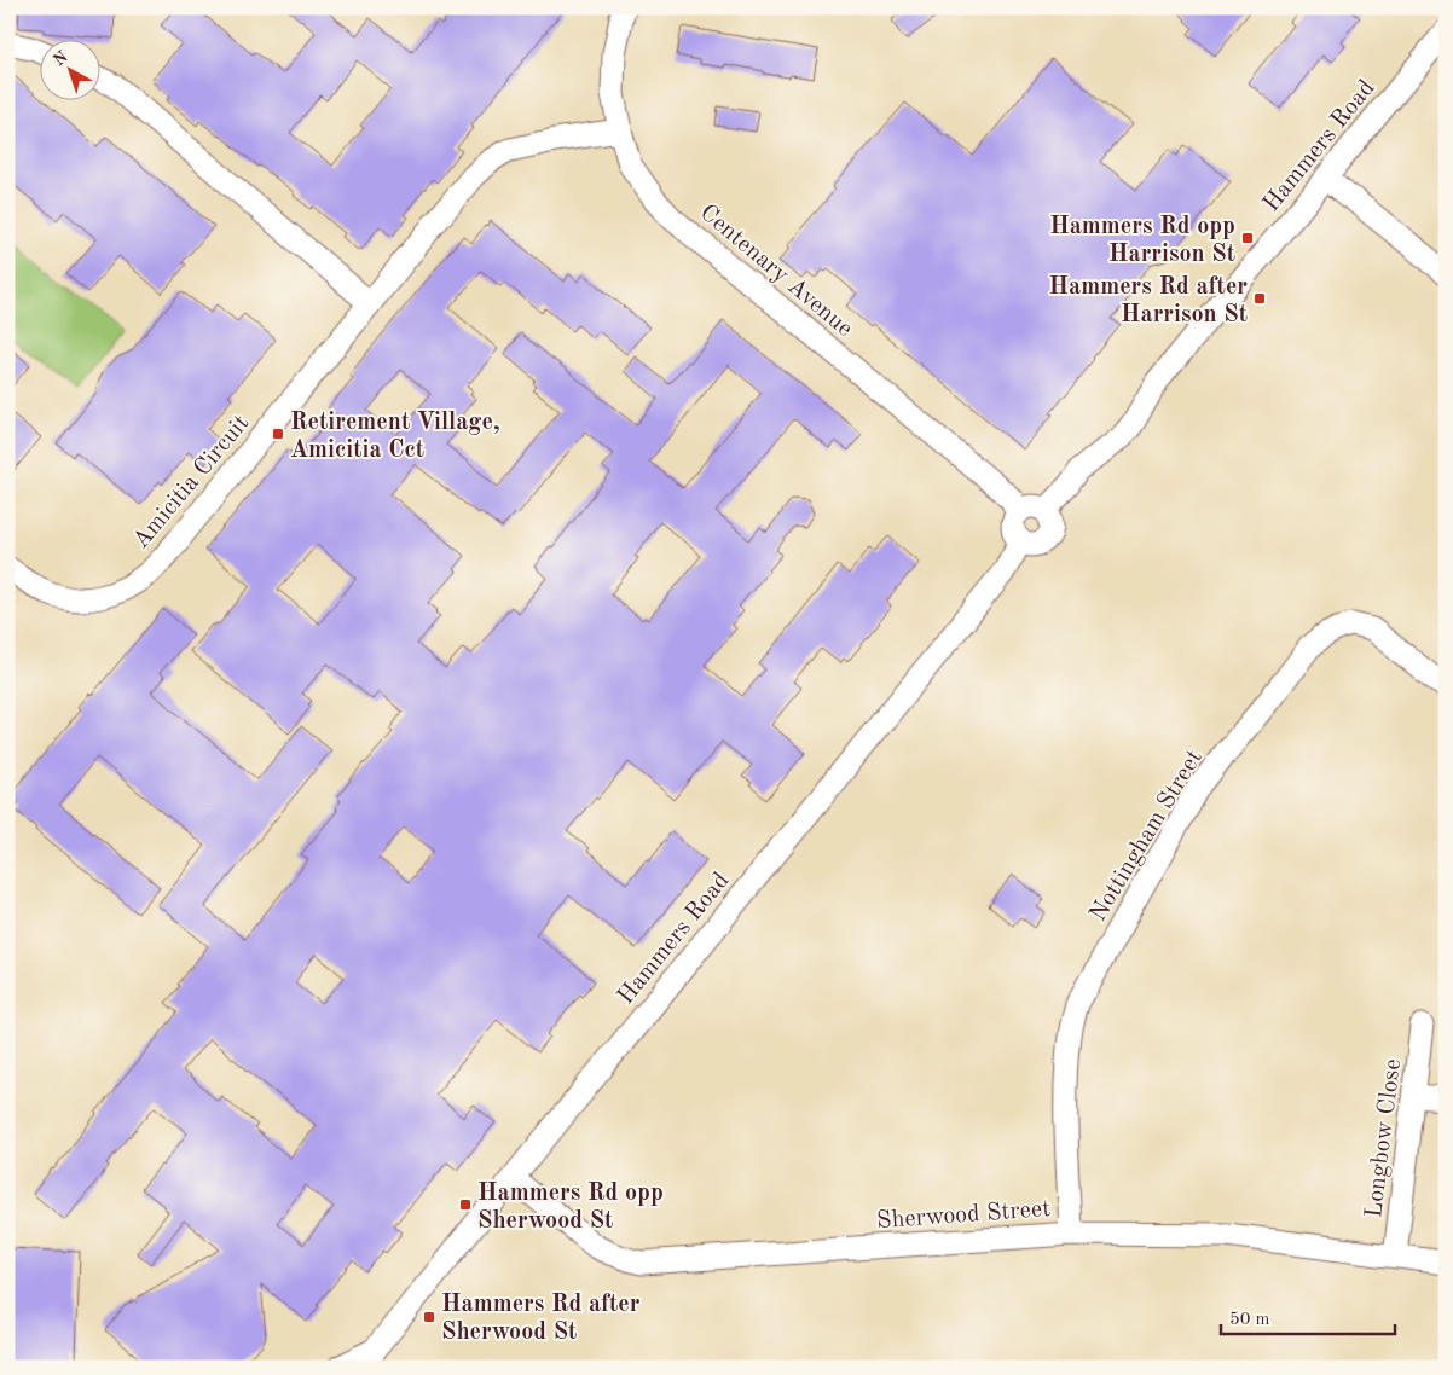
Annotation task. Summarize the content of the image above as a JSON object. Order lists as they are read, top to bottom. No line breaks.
{"streets":{"street":["Hammers Road","Centenary Avenue","Amicitia Circuit","Nottingham Street","Longbow Close","Sherwood Street"]},"crossings":[["Hammers Road","Centenary Avenue"],["Hammers Road","Sherwood Street"],["Centenary Avenue","Amicitia Circuit"],["Nottingham Street","Sherwood Street"],["Longbow Close","Sherwood Street"]],"places":{"transit":["Hammers Rd opp Harrison St","Hammers Rd after Harrison St","Retirement Village, Amicitia Cct","Hammers Rd opp Sherwood St","Hammers Rd after Sherwood St"]},"scale_bar":"50 m","north":"top left"}
